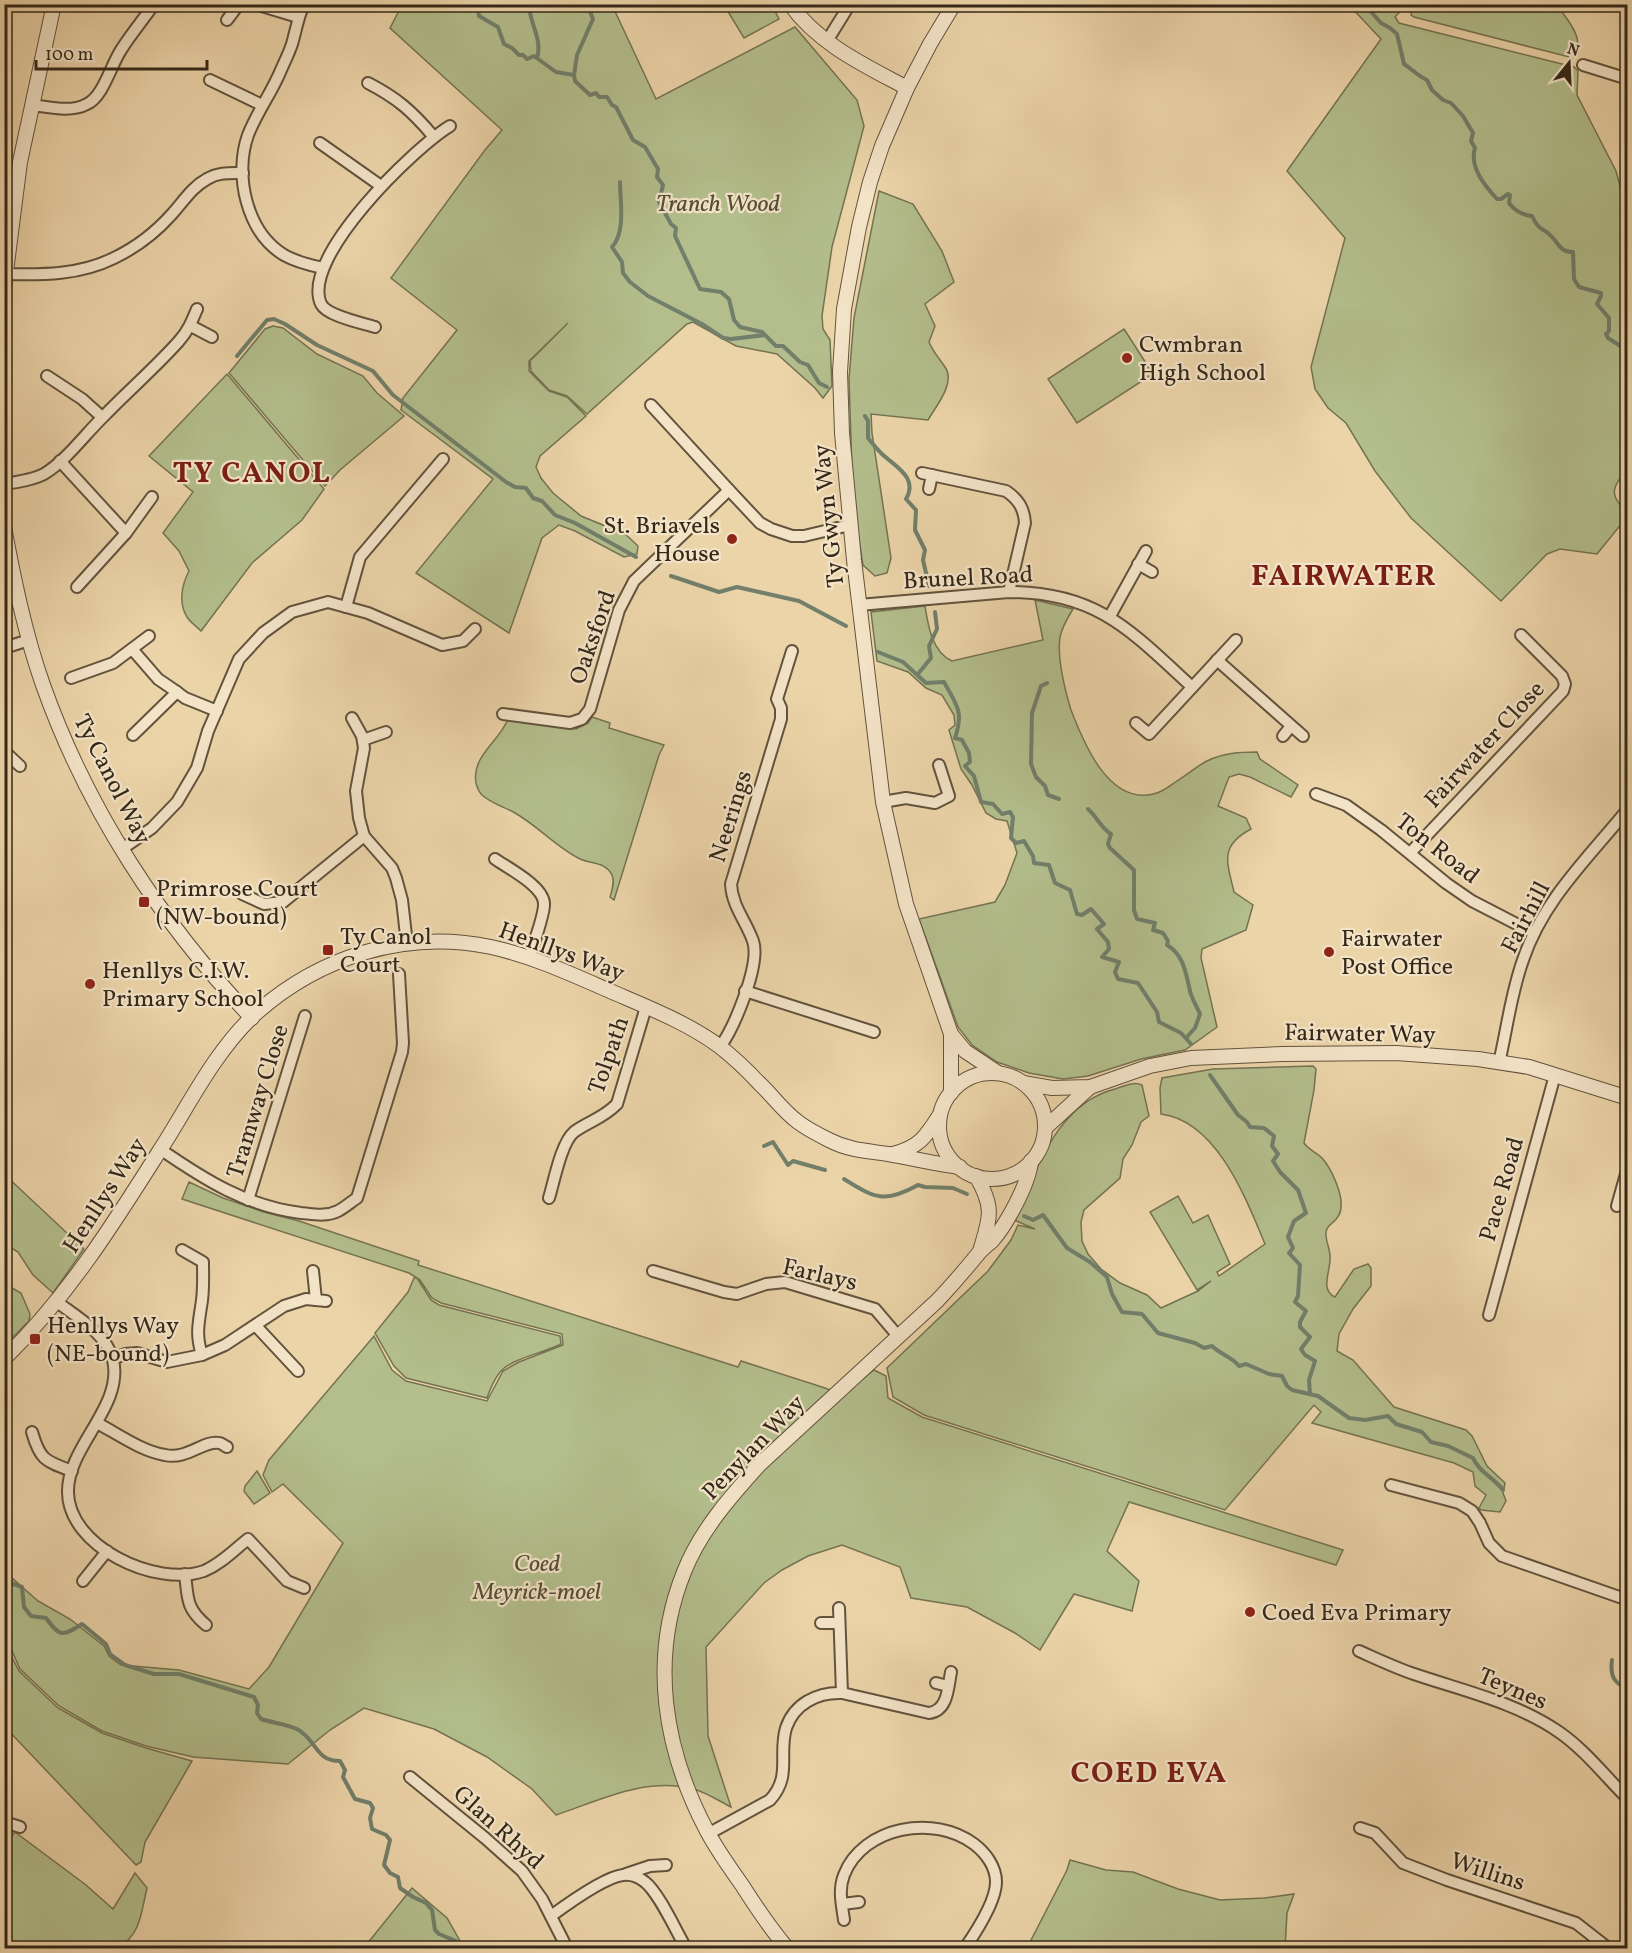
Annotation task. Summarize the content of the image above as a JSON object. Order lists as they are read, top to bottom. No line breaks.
{"streets":{"street":["Ty Gwyn Way","Brunel Road","Oaksford","Fairwater Close","Ty Canol Way","Neerings","Ton Road","Fairhill","Henllys Way","Fairwater Way","Tolpath","Tramway Close","Pace Road","Farlays","Penylan Way","Teynes","Glan Rhyd","Willins"]},"crossings":[["Ty Gwyn Way","Brunel Road"],["Ty Gwyn Way","Henllys Way"],["Ty Gwyn Way","Fairwater Way"],["Ty Gwyn Way","Penylan Way"],["Fairwater Close","Ton Road"],["Ty Canol Way","Henllys Way"],["Neerings","Henllys Way"],["Ton Road","Fairhill"],["Fairhill","Fairwater Way"],["Henllys Way","Fairwater Way"],["Henllys Way","Tolpath"],["Henllys Way","Tramway Close"],["Henllys Way","Penylan Way"],["Fairwater Way","Pace Road"],["Fairwater Way","Penylan Way"],["Farlays","Penylan Way"]],"districts":["TY CANOL","FAIRWATER","COED EVA"],"parks":["Tranch Wood","Coed Meyrick-moel"],"places":{"other":["Cwmbran High School","St. Briavels House","Fairwater Post Office","Henllys C.I.W. Primary School","Coed Eva Primary"],"transit":["Primrose Court (NW-bound)","Ty Canol Court","Henllys Way (NE-bound)"]},"scale_bar":"100 m","north":"top"}
